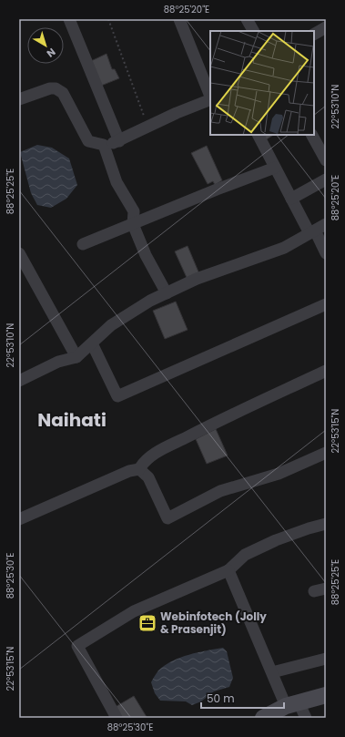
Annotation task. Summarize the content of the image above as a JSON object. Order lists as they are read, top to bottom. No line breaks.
{"districts":["Naihati"],"places":{"office":["Webinfotech (Jolly & Prasenjit)"]},"scale_bar":"50 m","north":"bottom right","coordinates":["88°25'20\"E","22°53'10\"N","88°25'25\"E","22°53'15\"N","88°25'30\"E"]}
